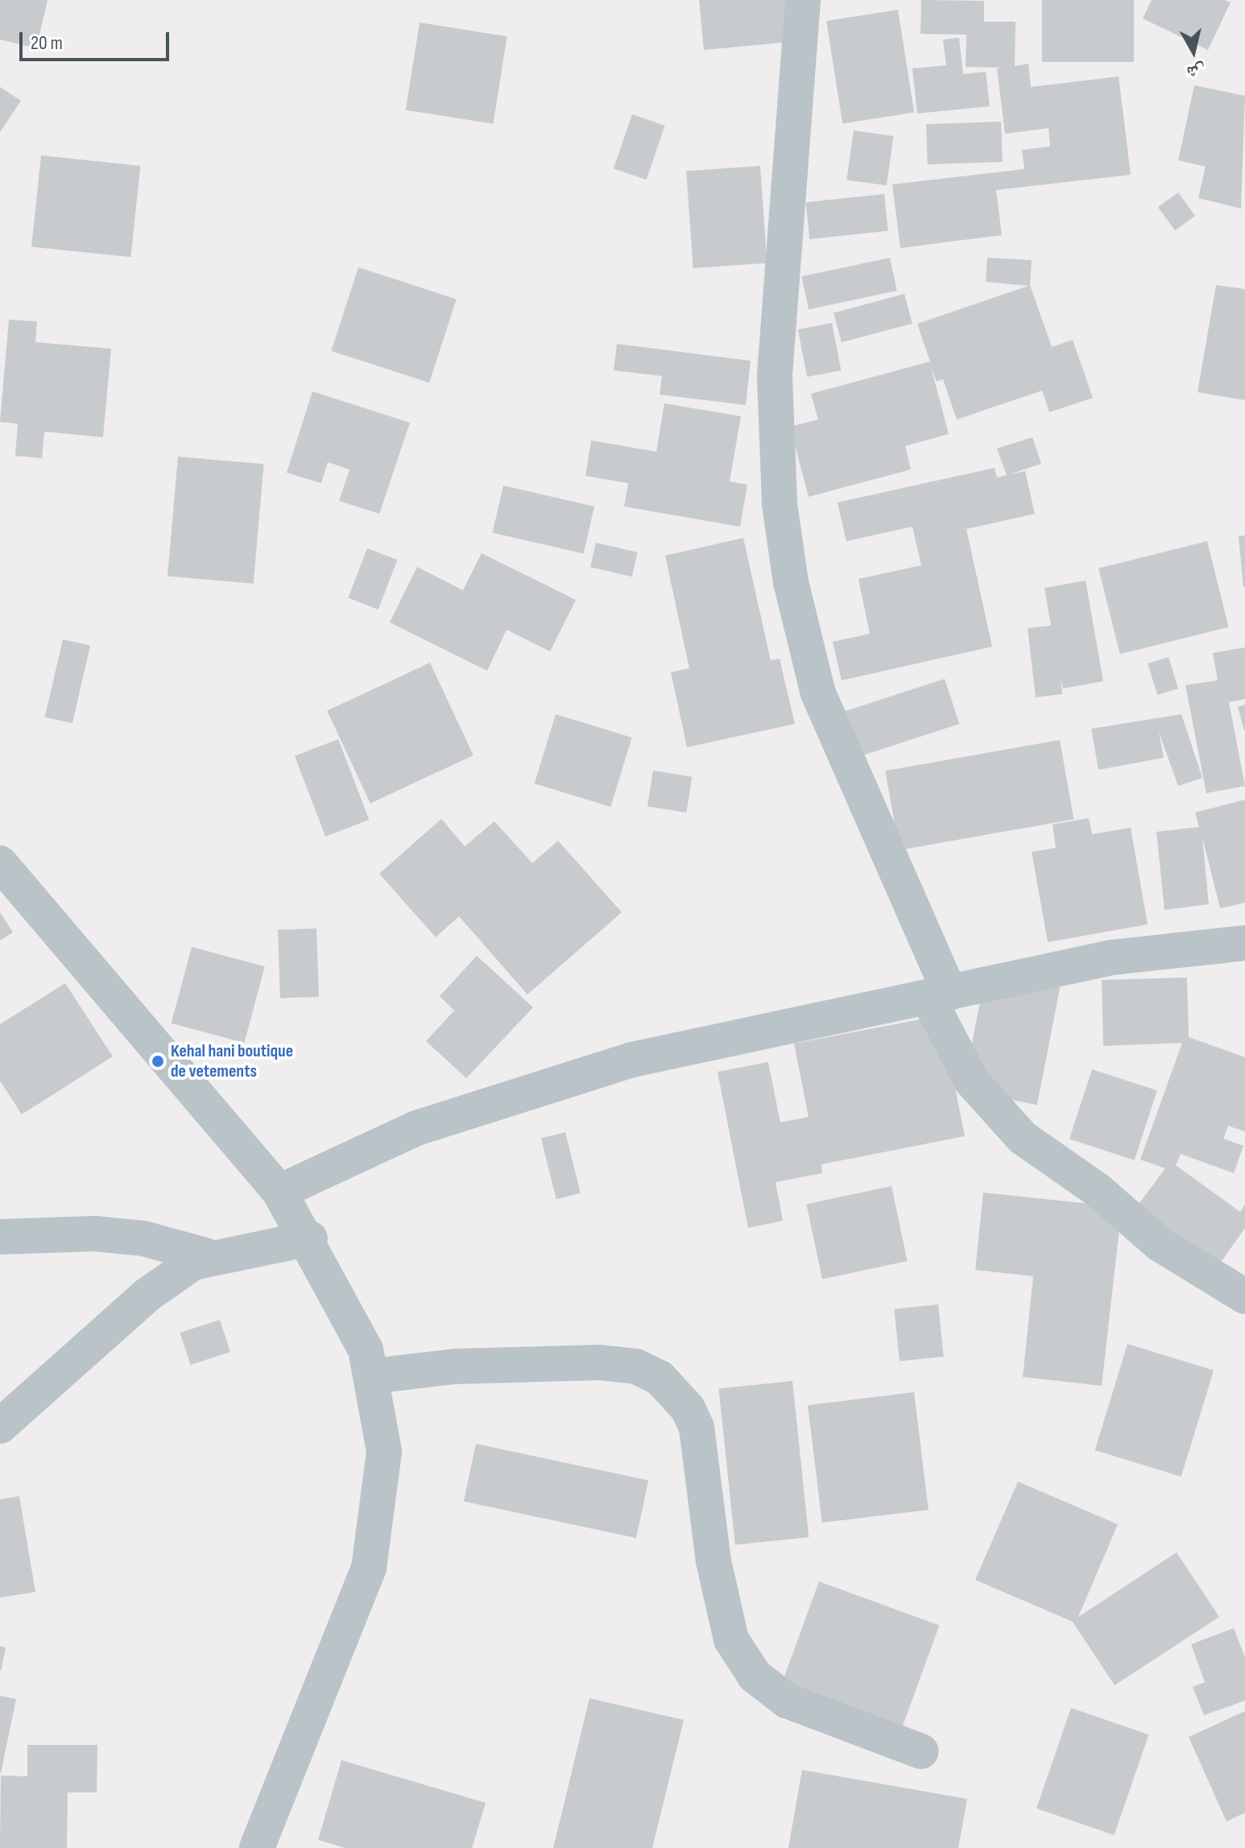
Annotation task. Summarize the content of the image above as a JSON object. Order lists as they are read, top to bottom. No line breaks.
{"places":["Kehal hani boutique de vetements"],"scale_bar":"20 m","north":"bottom"}
